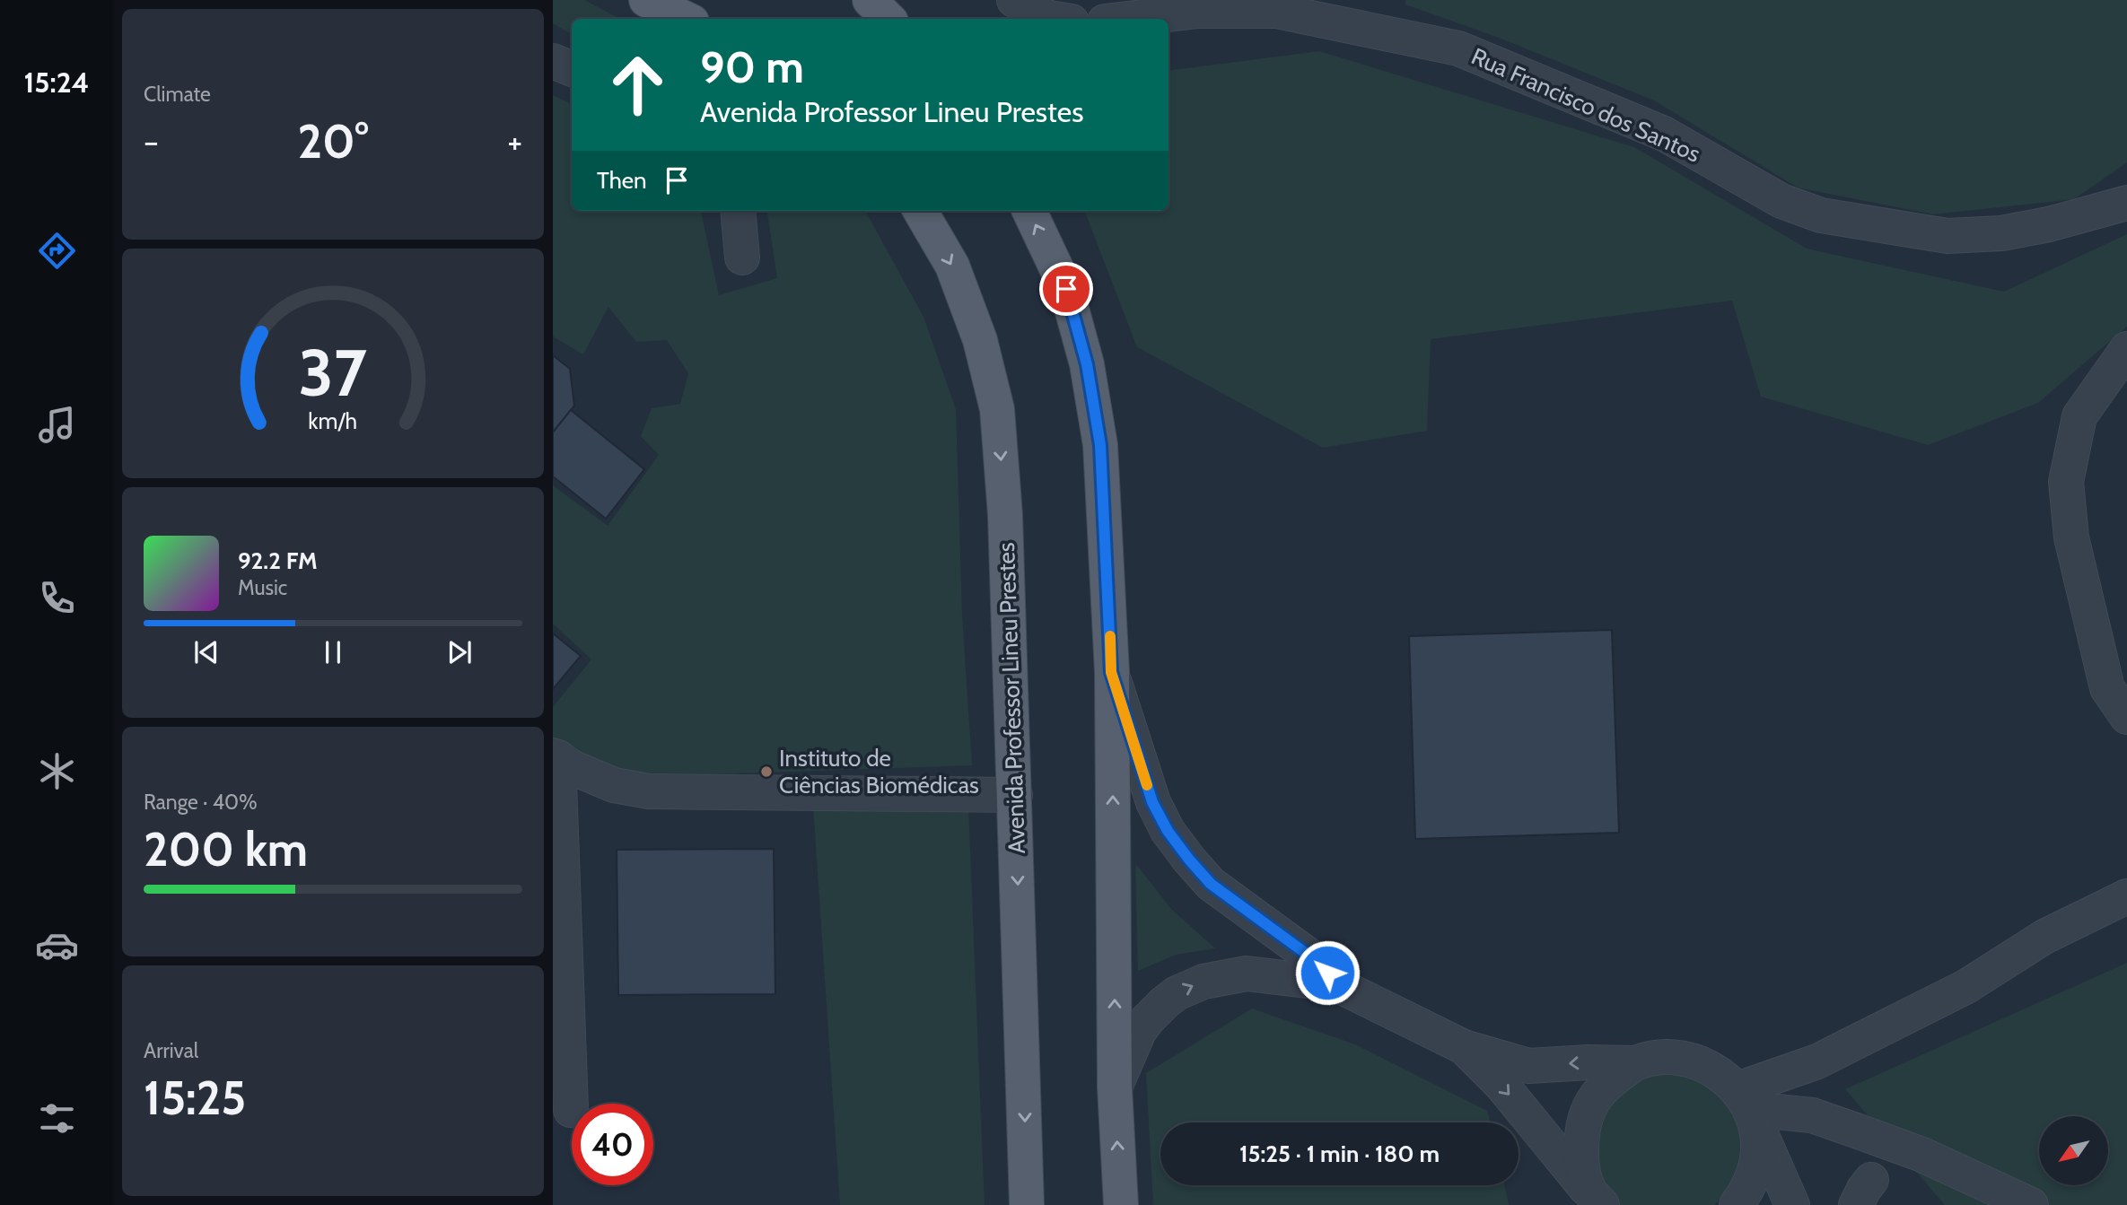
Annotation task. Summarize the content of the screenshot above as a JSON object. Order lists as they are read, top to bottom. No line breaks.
{"streets":{"main road":["Avenida Professor Lineu Prestes"],"street":["Rua Francisco dos Santos"]},"places":["Instituto de Ciências Biomédicas"],"north":"bottom left","page":{"tabs":"15:24","tile":["Climate",["Range · 40%","200 km"],["Arrival","15:25"]],"turn":["90 m","Avenida Professor Lineu Prestes"],"heat":["−","20°","+"],"then":"Then","song":["92.2 FM","Music"],"limit":"40","trip":"15:25 · 1 min · 180 m","gauge":["37","km/h"]}}
